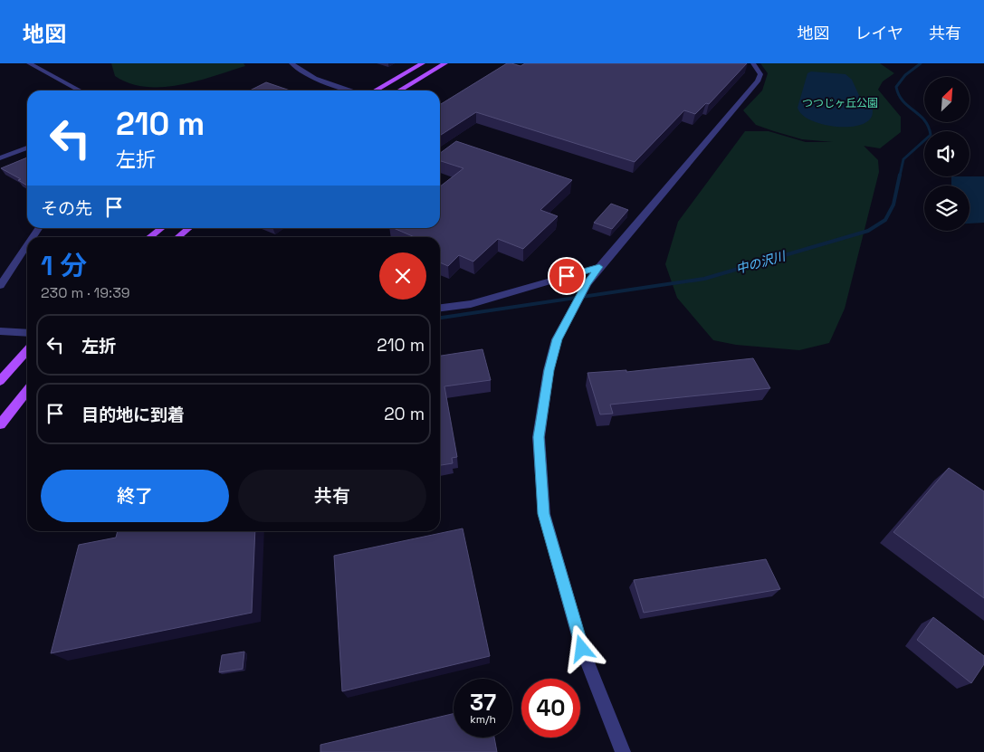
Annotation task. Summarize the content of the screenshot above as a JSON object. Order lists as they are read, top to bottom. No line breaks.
{"water":["中の沢川"],"parks":["つつじヶ丘公園"],"north":"top right","page":{"header":"地図","nav":["地図","レイヤ","共有"],"turn":["210 m","左折"],"then":"その先","heading":["1 分","230 m · 19:39"],"list":[{"name":"左折","value":"210 m"},{"name":"目的地に到着","value":"20 m"}],"buttons":["終了","共有"],"speed":"37 km/h","limit":"40"}}
